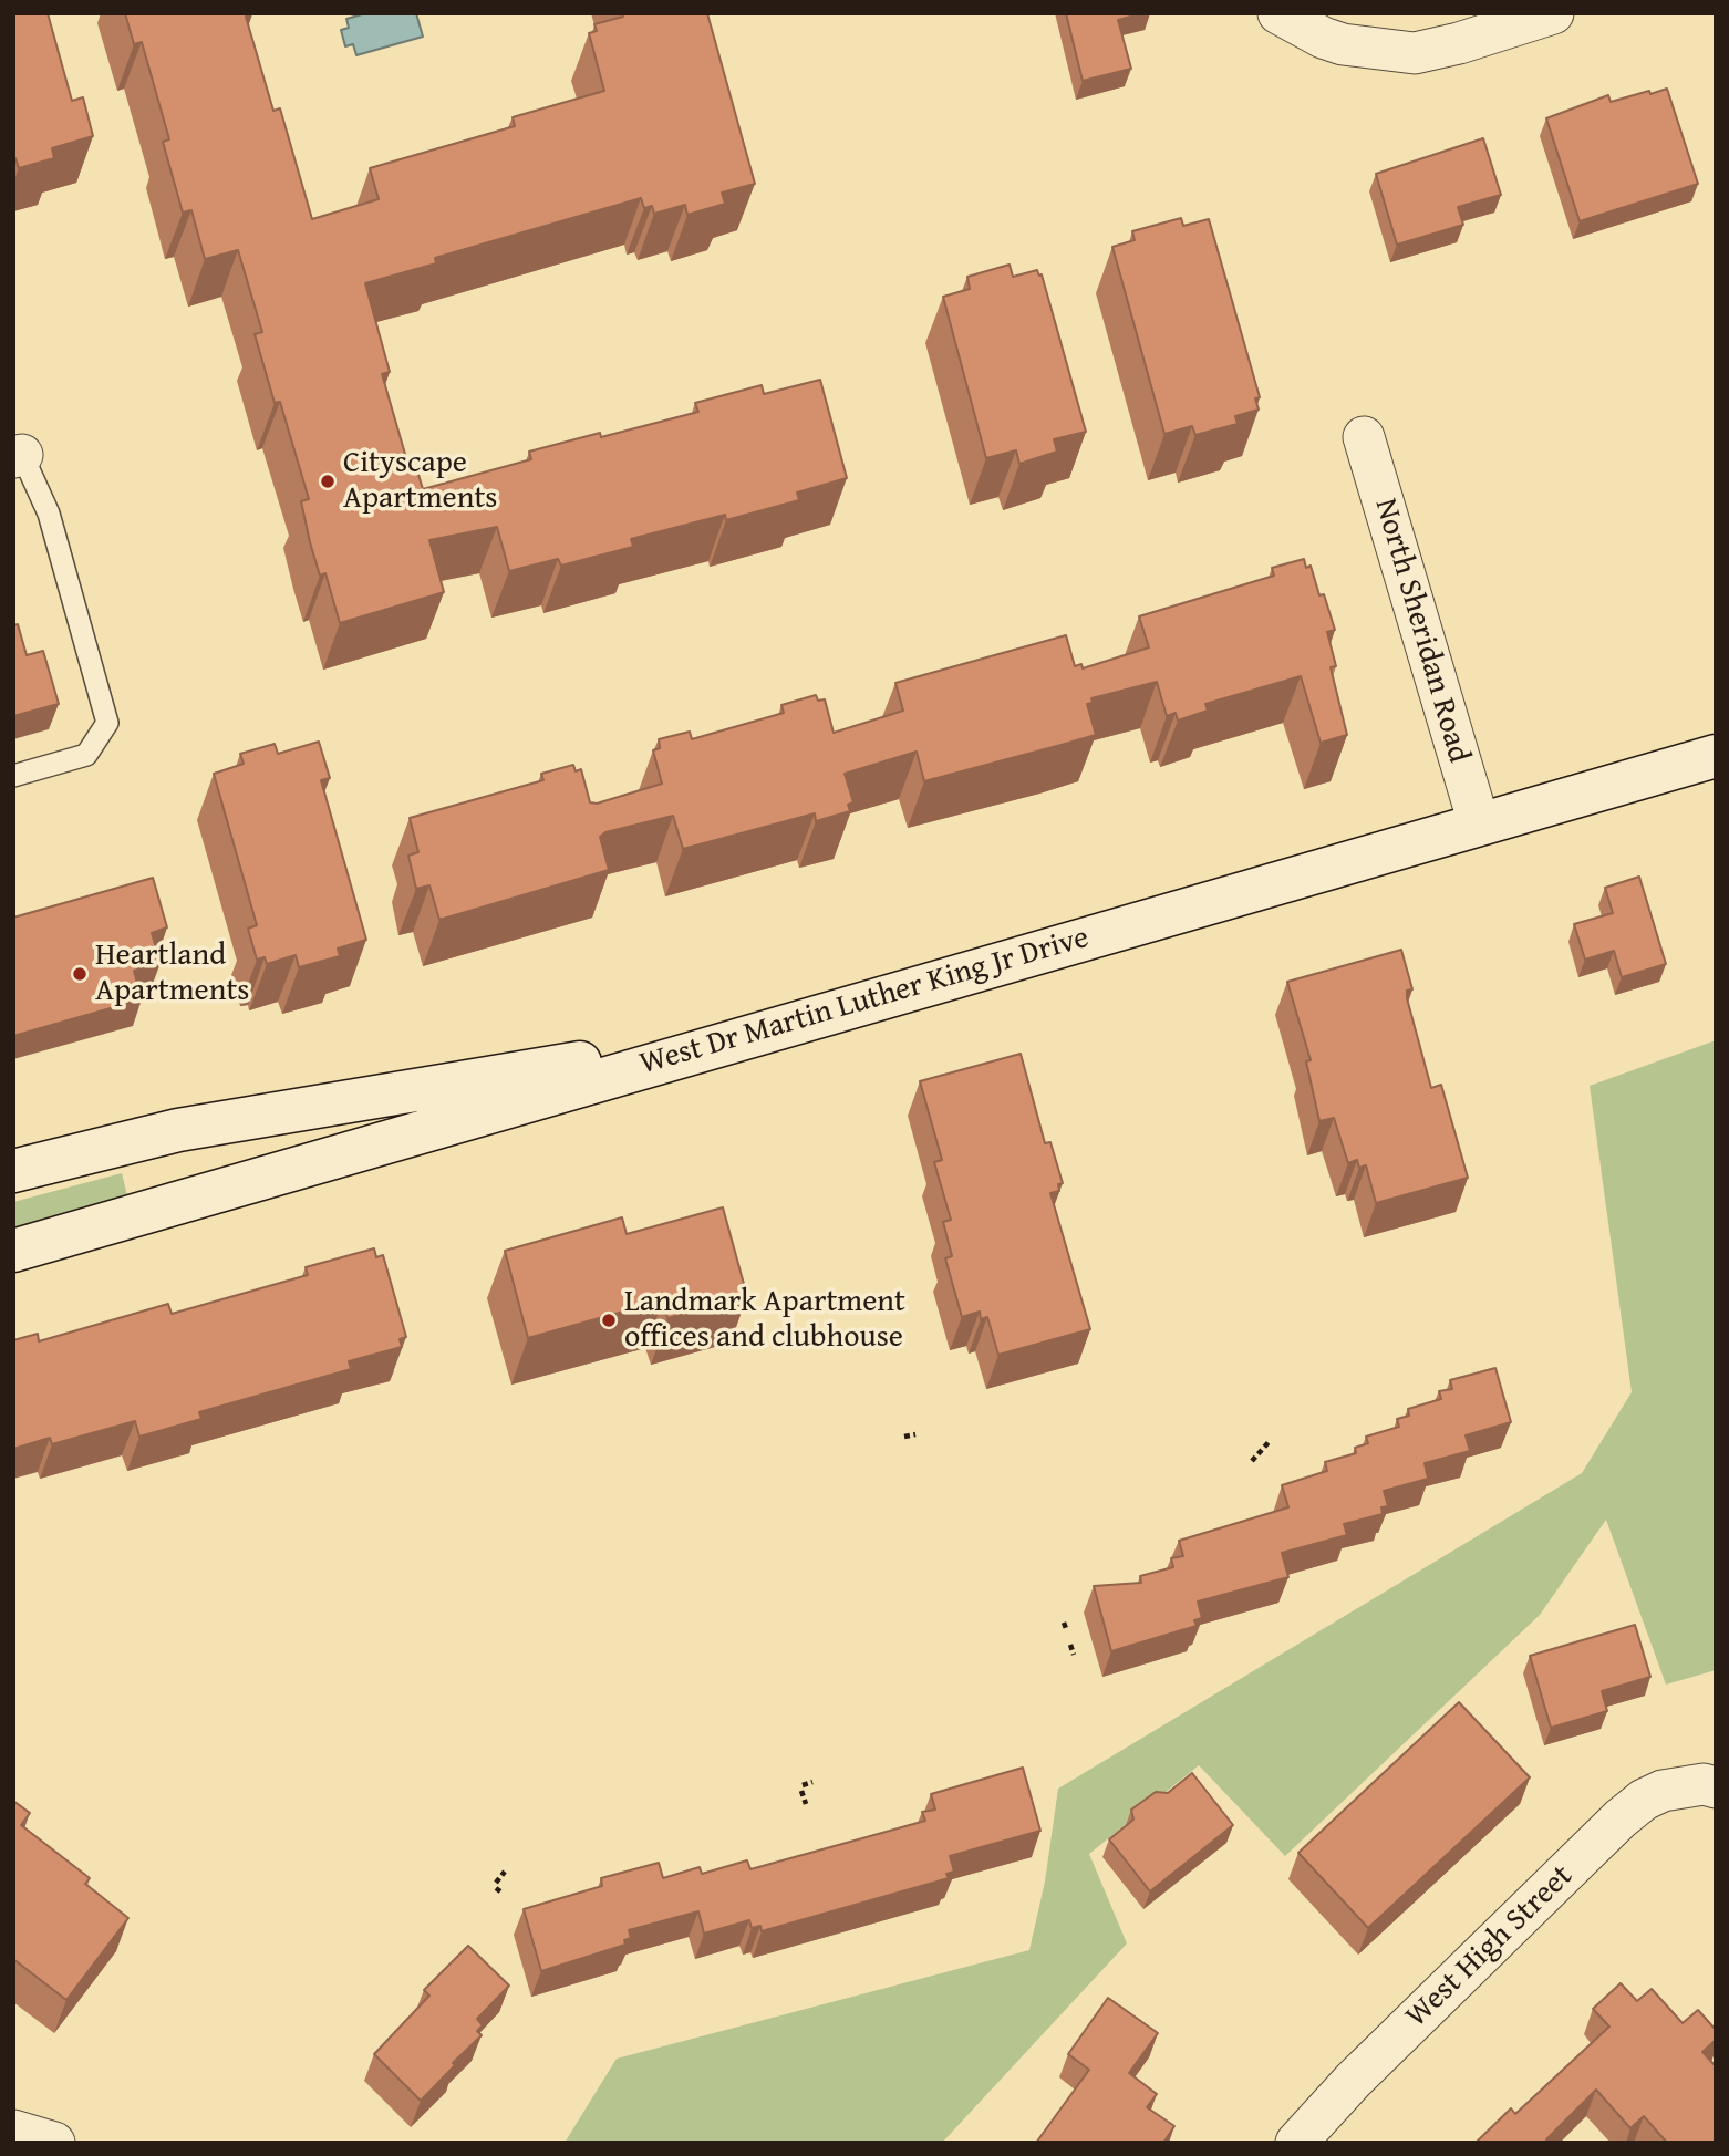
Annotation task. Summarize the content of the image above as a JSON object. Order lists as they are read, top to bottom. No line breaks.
{"streets":{"main road":["West Dr Martin Luther King Jr Drive"],"street":["North Sheridan Road","West High Street"]},"crossings":[["North Sheridan Road","West Dr Martin Luther King Jr Drive"]],"places":["Cityscape Apartments","Heartland Apartments","Landmark Apartment offices and clubhouse"]}
